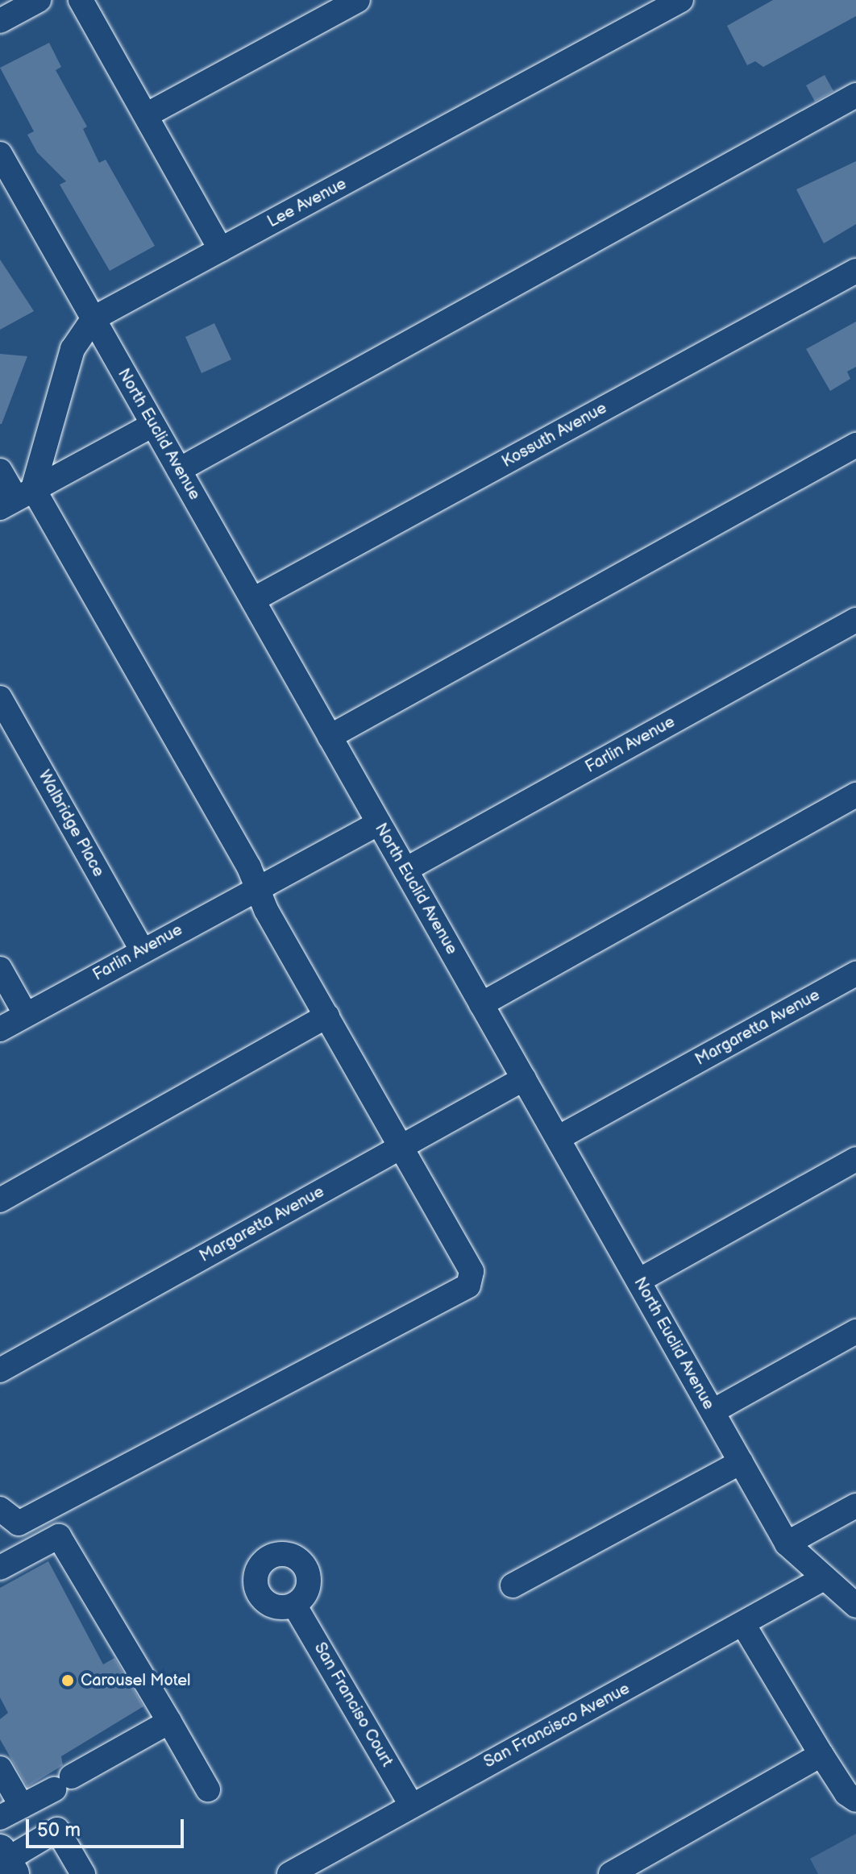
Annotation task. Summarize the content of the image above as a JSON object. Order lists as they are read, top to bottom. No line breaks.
{"streets":{"street":["Lee Avenue","North Euclid Avenue","Kossuth Avenue","Farlin Avenue","Walbridge Place","Margaretta Avenue","San Franciso Court","San Francisco Avenue"]},"crossings":[["Lee Avenue","North Euclid Avenue"],["North Euclid Avenue","Kossuth Avenue"],["North Euclid Avenue","Farlin Avenue"],["North Euclid Avenue","Margaretta Avenue"],["North Euclid Avenue","San Francisco Avenue"],["Farlin Avenue","Walbridge Place"],["San Franciso Court","San Francisco Avenue"]],"places":["Carousel Motel"],"scale_bar":"50 m"}
